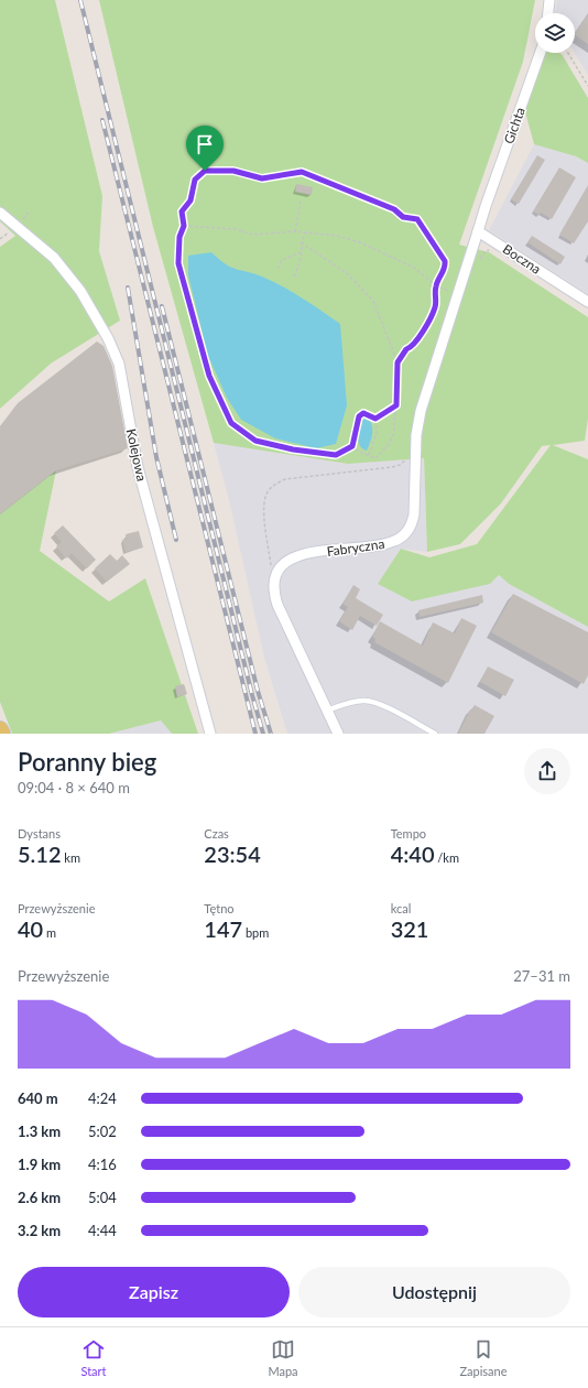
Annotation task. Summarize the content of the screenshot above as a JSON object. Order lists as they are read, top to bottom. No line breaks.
{"streets":{"street":["Gichta","Boczna","Kolejowa","Fabryczna"]},"crossings":[["Gichta","Boczna"],["Gichta","Fabryczna"],["Boczna","Fabryczna"]],"page":{"heading":["Poranny bieg","09:04 · 8 × 640 m"],"stats":[["Dystans","5.12 km"],["Czas","23:54"],["Tempo","4:40 /km"],["Przewyższenie","40 m"],["Tętno","147 bpm"],["kcal","321"]],"chart":["Przewyższenie","27–31 m"],"list":[{"name":"640 m","note":"4:24"},{"name":"1.3 km","note":"5:02"},{"name":"1.9 km","note":"4:16"},{"name":"2.6 km","note":"5:04"},{"name":"3.2 km","note":"4:44"}],"buttons":["Zapisz","Udostępnij"],"tabs":["Start","Mapa","Zapisane"]}}
